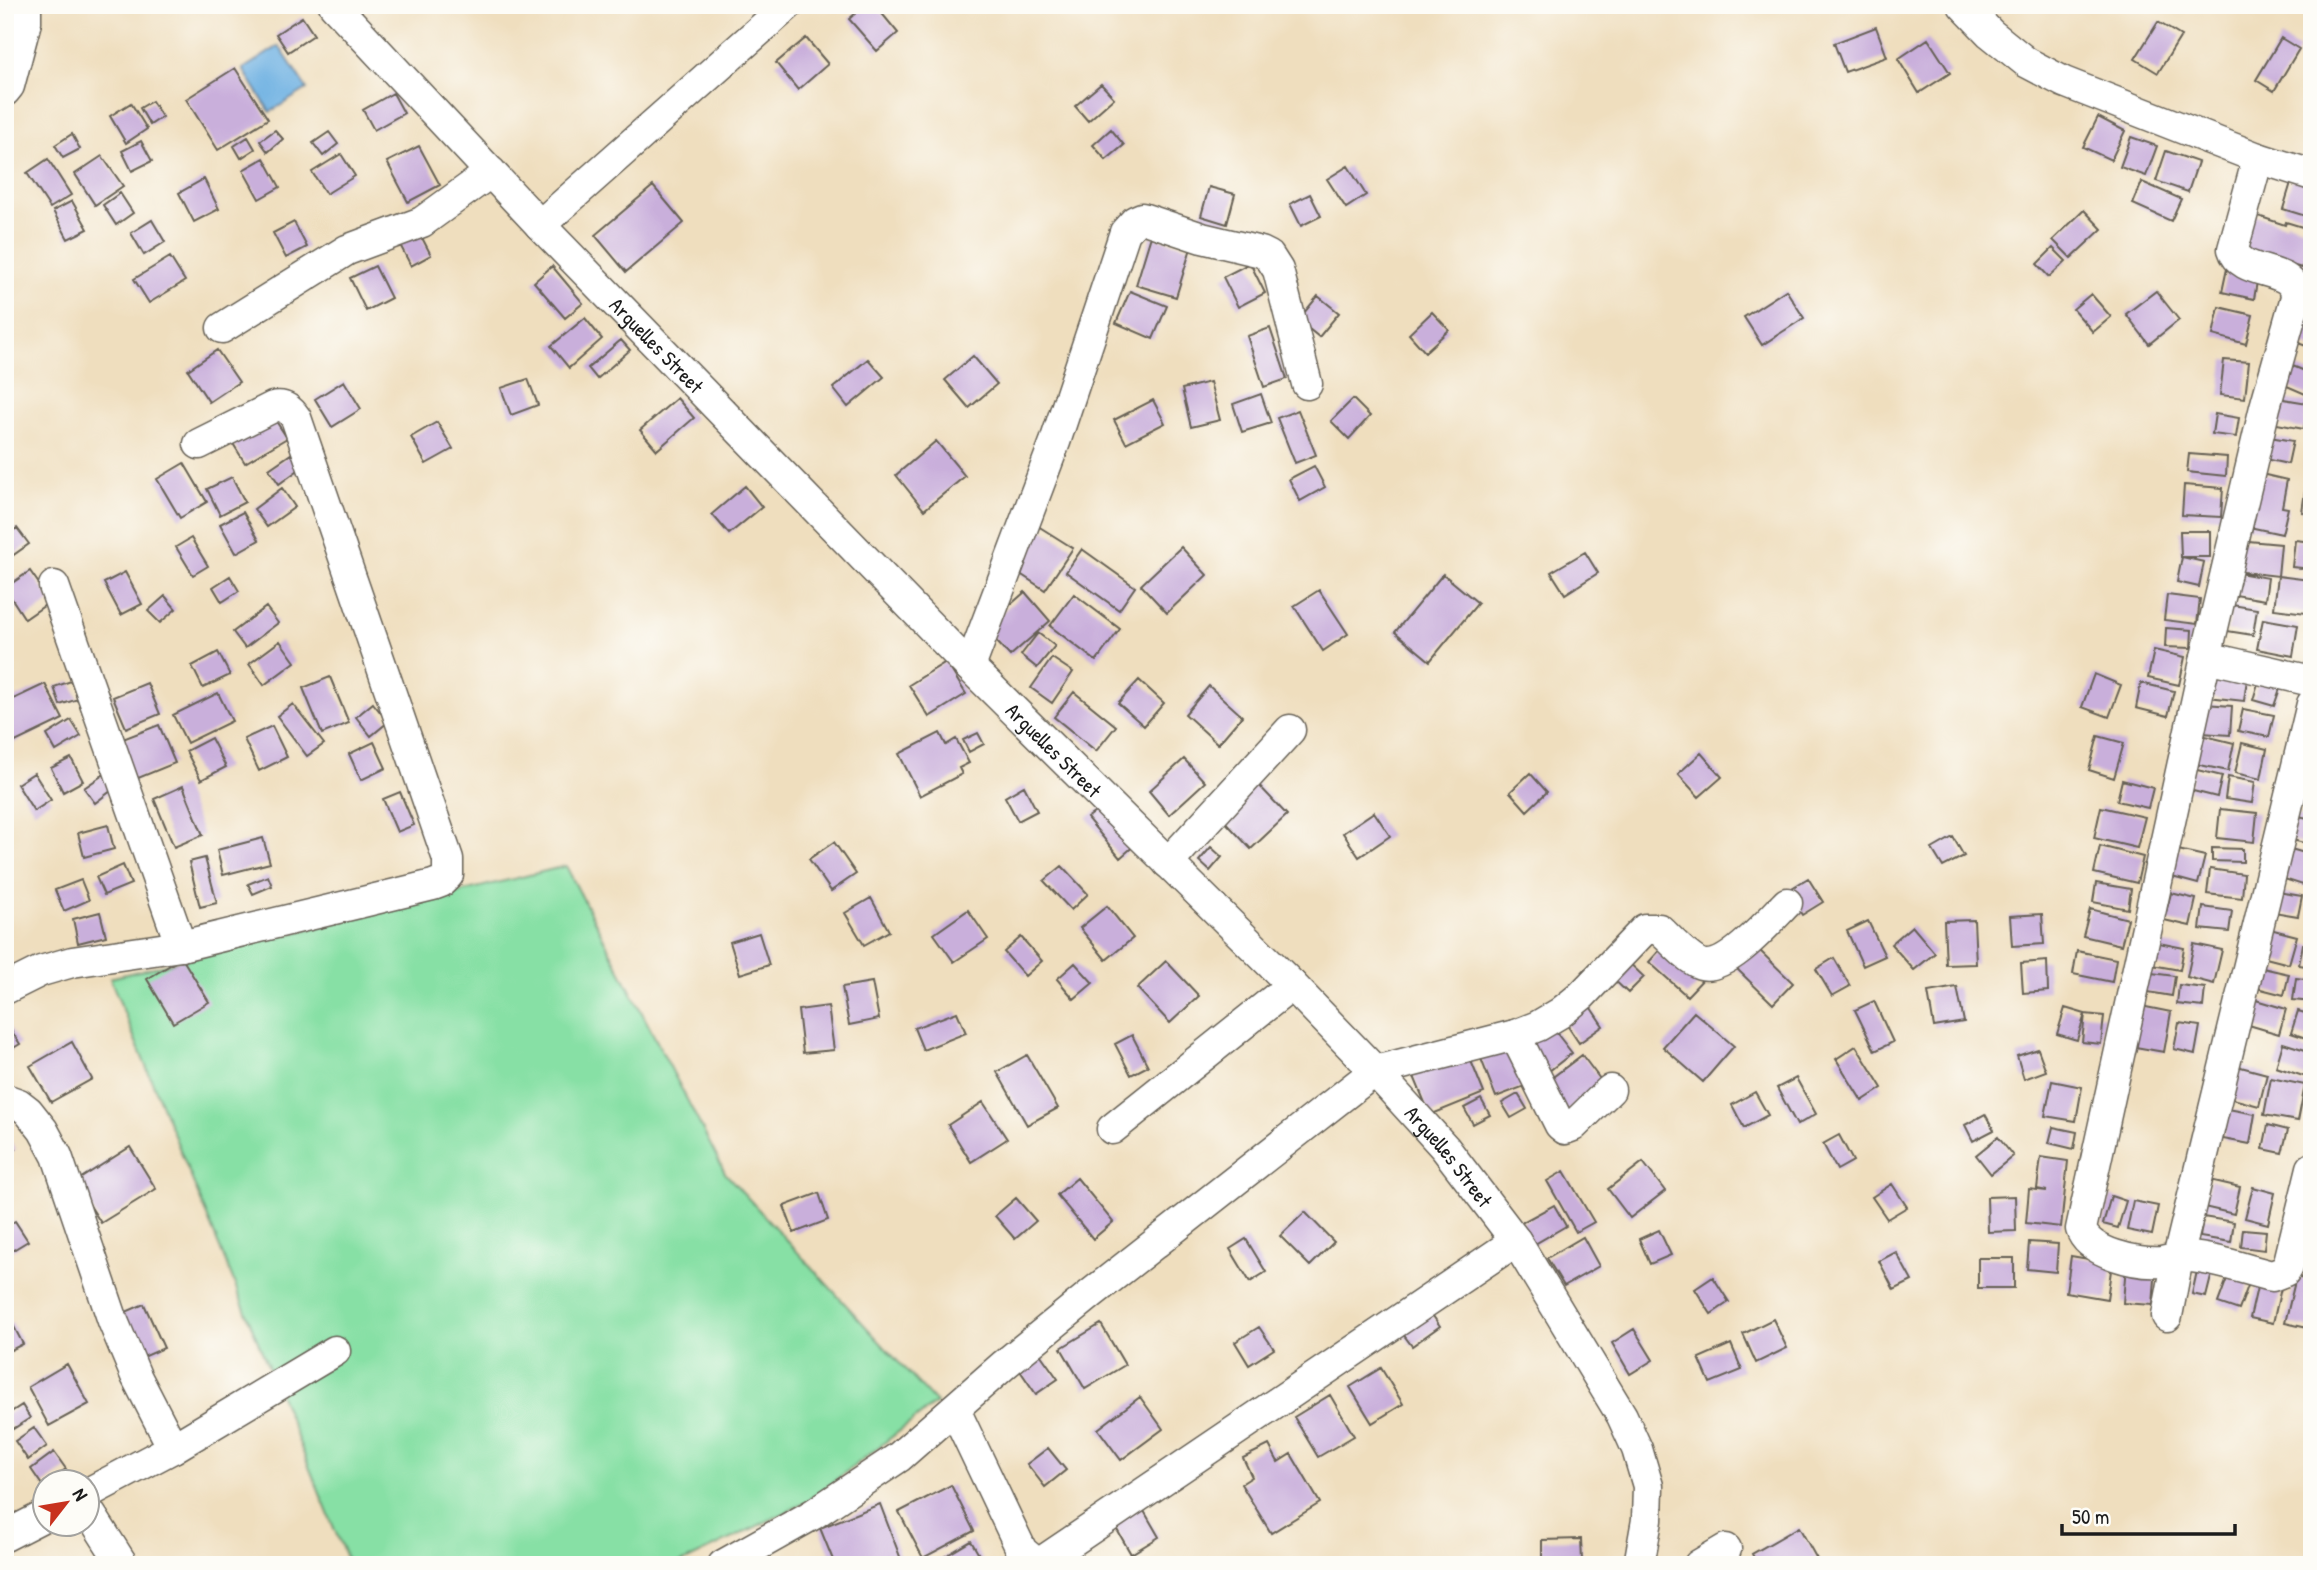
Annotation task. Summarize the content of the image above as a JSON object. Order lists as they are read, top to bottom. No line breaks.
{"streets":{"street":["Arguelles Street"]},"scale_bar":"50 m","north":"top right"}
